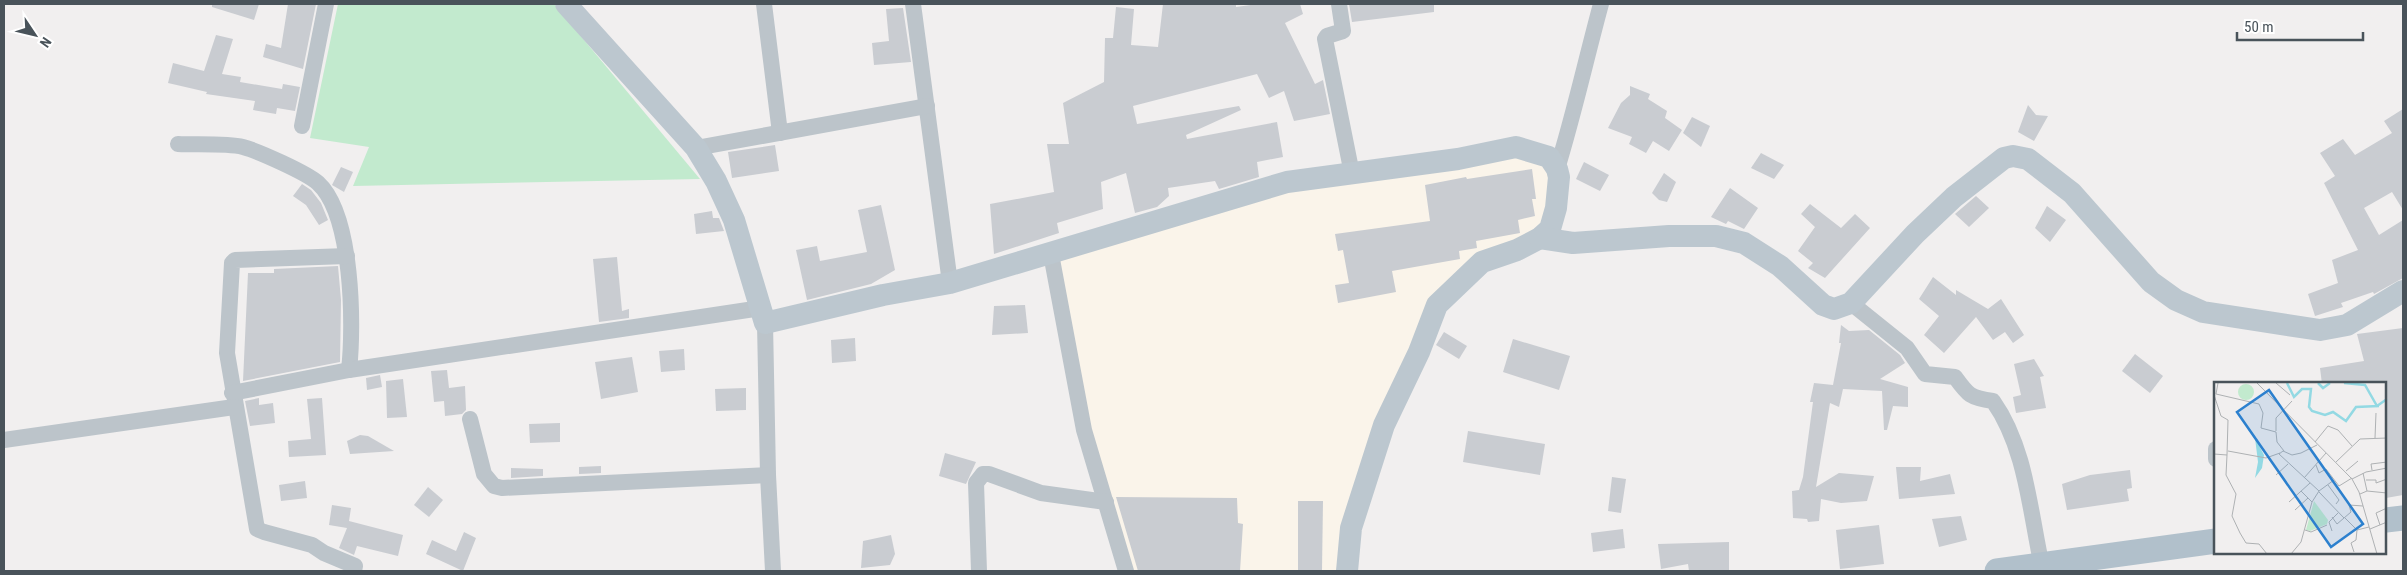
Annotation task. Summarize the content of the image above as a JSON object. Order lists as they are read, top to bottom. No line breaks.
{"scale_bar":"50 m","north":"bottom right"}
